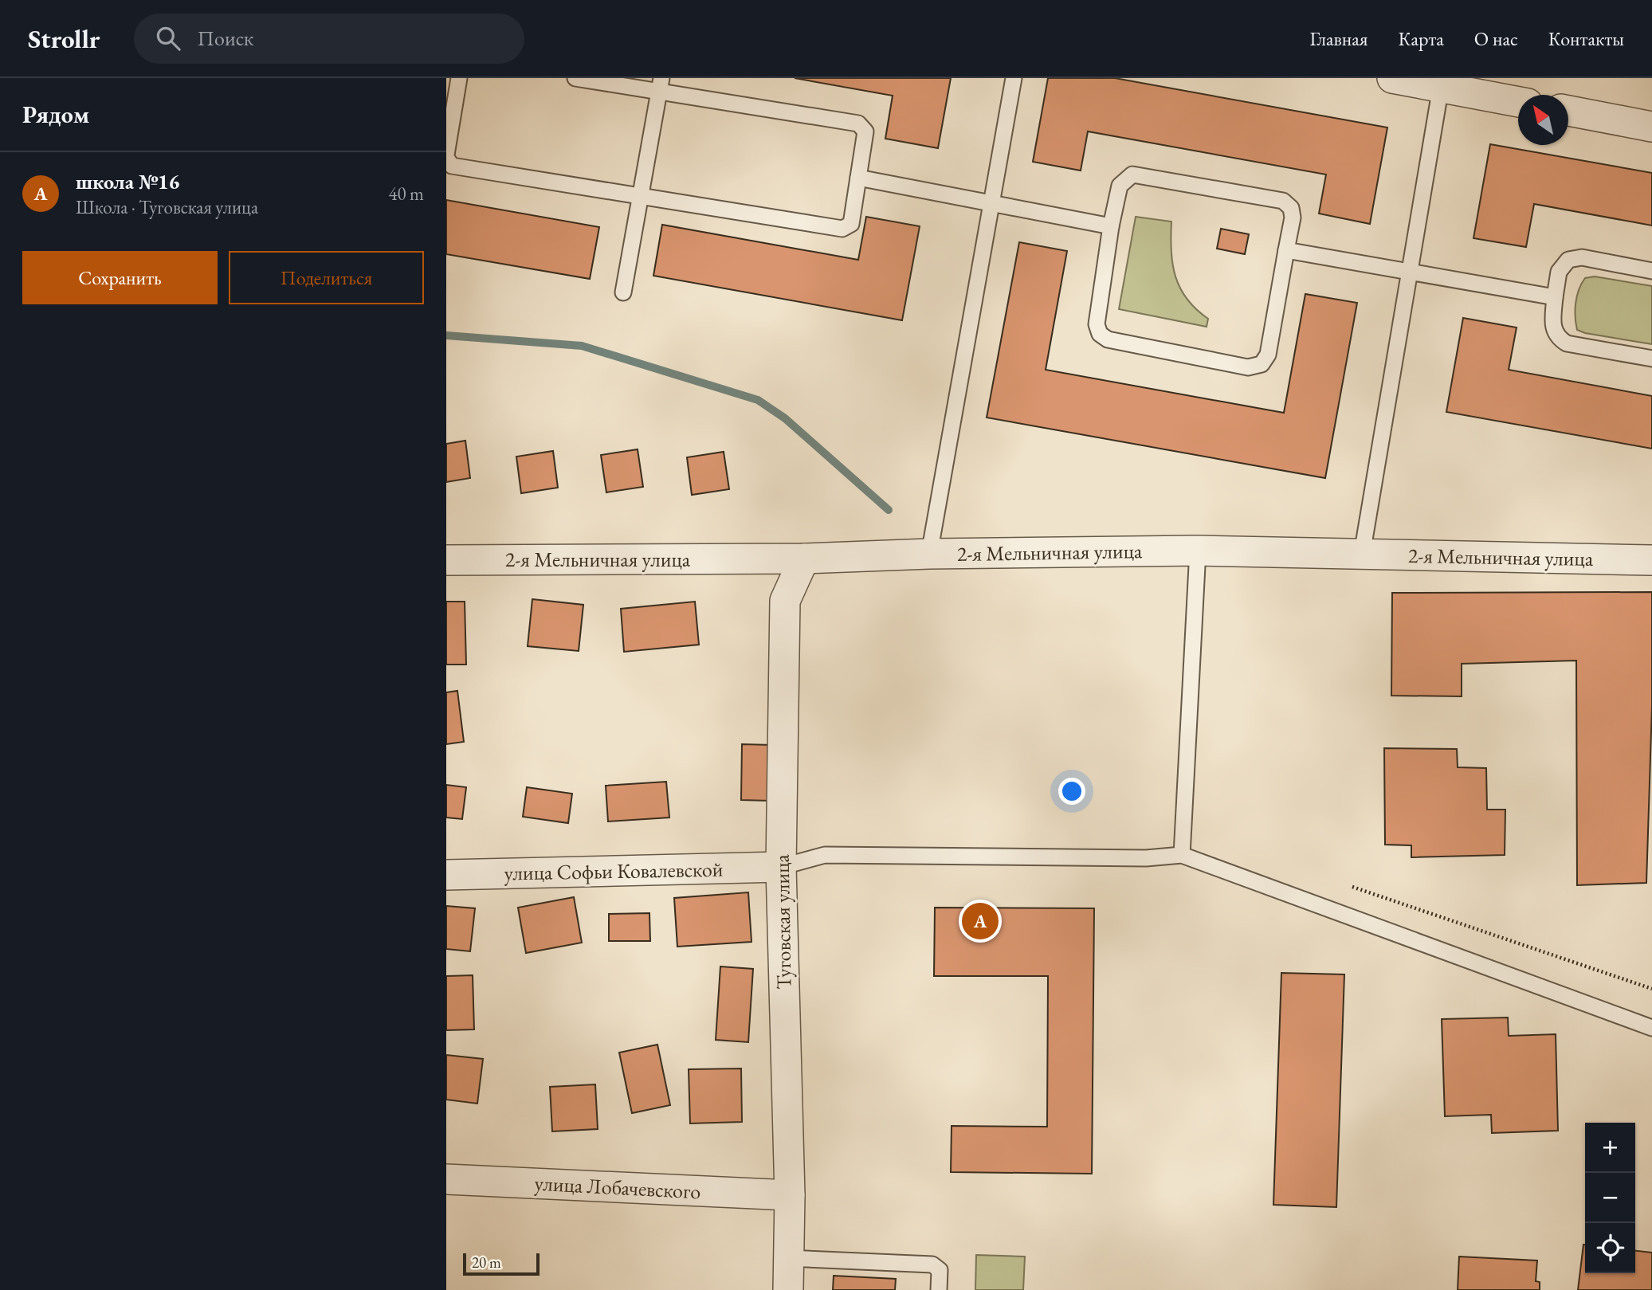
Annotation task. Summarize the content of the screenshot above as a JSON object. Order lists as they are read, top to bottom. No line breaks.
{"streets":{"street":["2-я Мельничная улица","улица Софьи Ковалевской","Туговская улица","улица Лобачевского"]},"crossings":[["2-я Мельничная улица","Туговская улица"],["улица Софьи Ковалевской","Туговская улица"],["Туговская улица","улица Лобачевского"]],"scale_bar":"20 m","north":"top left","page":{"header":"Strollr","search":"Поиск","nav":["Главная","Карта","О нас","Контакты"],"heading":"Рядом","list":[{"mark":"A","name":"школа №16","note":"Школа · Туговская улица","value":"40 m"}],"buttons":["Сохранить","Поделиться"],"pins":"A","map_buttons":["+","−"],"scale":"20 m"}}
